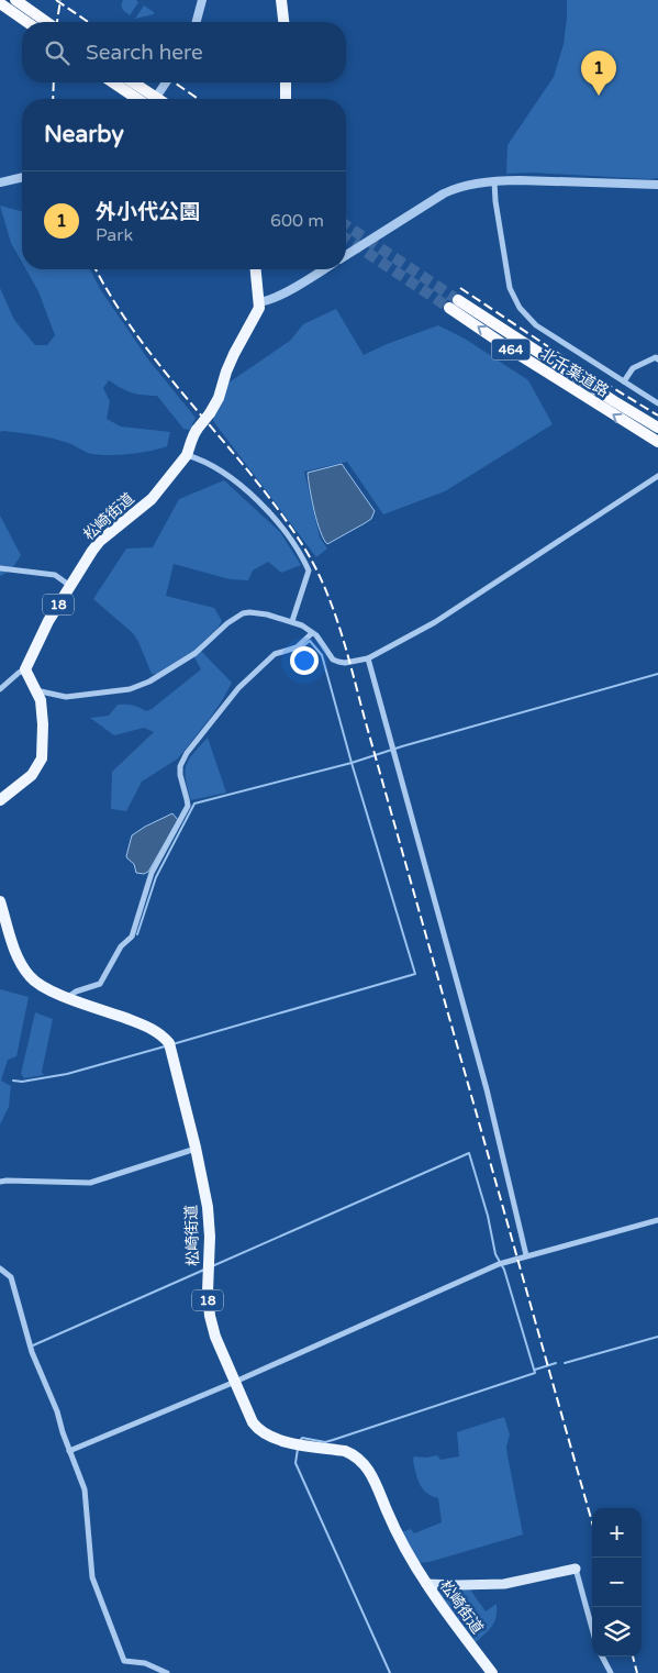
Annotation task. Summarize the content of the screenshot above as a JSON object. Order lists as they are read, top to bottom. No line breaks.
{"streets":{"highway":["464","北千葉道路"],"main road":["松崎街道","18"]},"crossings":[["松崎街道","18"]],"page":{"search":"Search here","pins":"1","heading":"Nearby","list":[{"mark":"1","name":"外小代公園","note":"Park","value":"600 m"}],"map_buttons":["+","−"]}}
